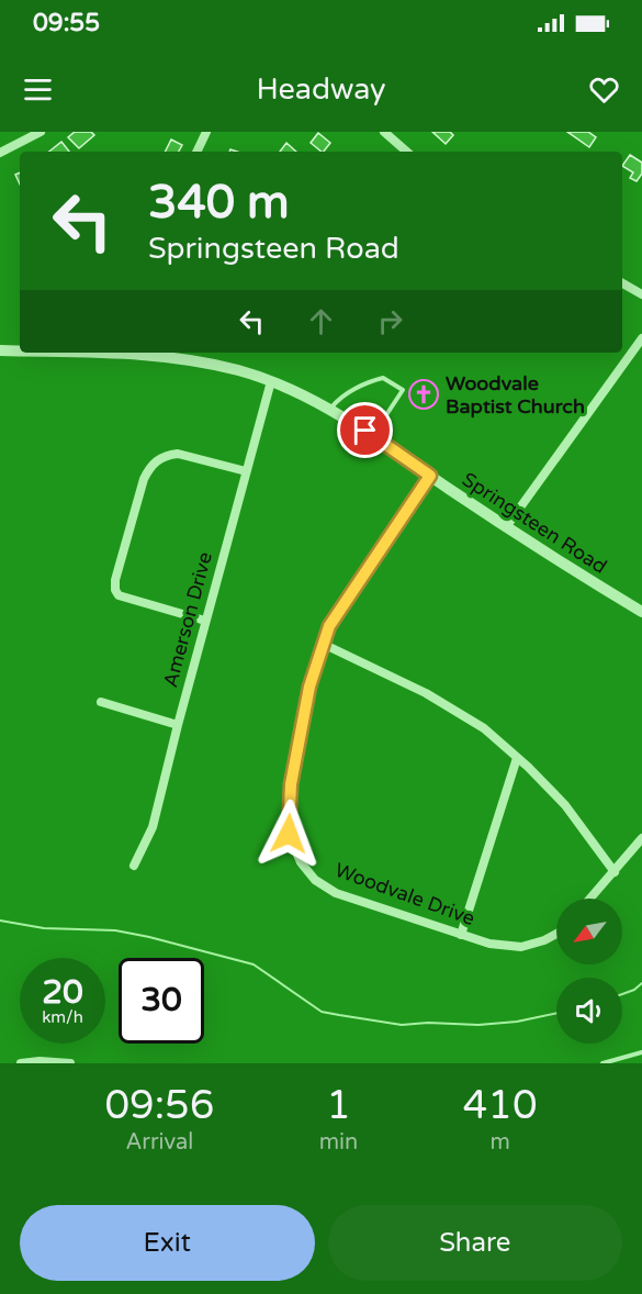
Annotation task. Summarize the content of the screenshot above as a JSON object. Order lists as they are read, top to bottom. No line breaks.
{"streets":{"street":["Springsteen Road","Amerson Drive","Woodvale Drive"]},"crossings":[["Springsteen Road","Amerson Drive"],["Springsteen Road","Woodvale Drive"]],"places":{"church":["Woodvale Baptist Church"]},"north":"bottom left","page":{"status":"09:55","header":"Headway","turn":["340 m","Springsteen Road"],"speed":"20 km/h","limit":"30","eta":["09:56","Arrival","1","min","410","m"],"buttons":["Exit","Share"]}}
